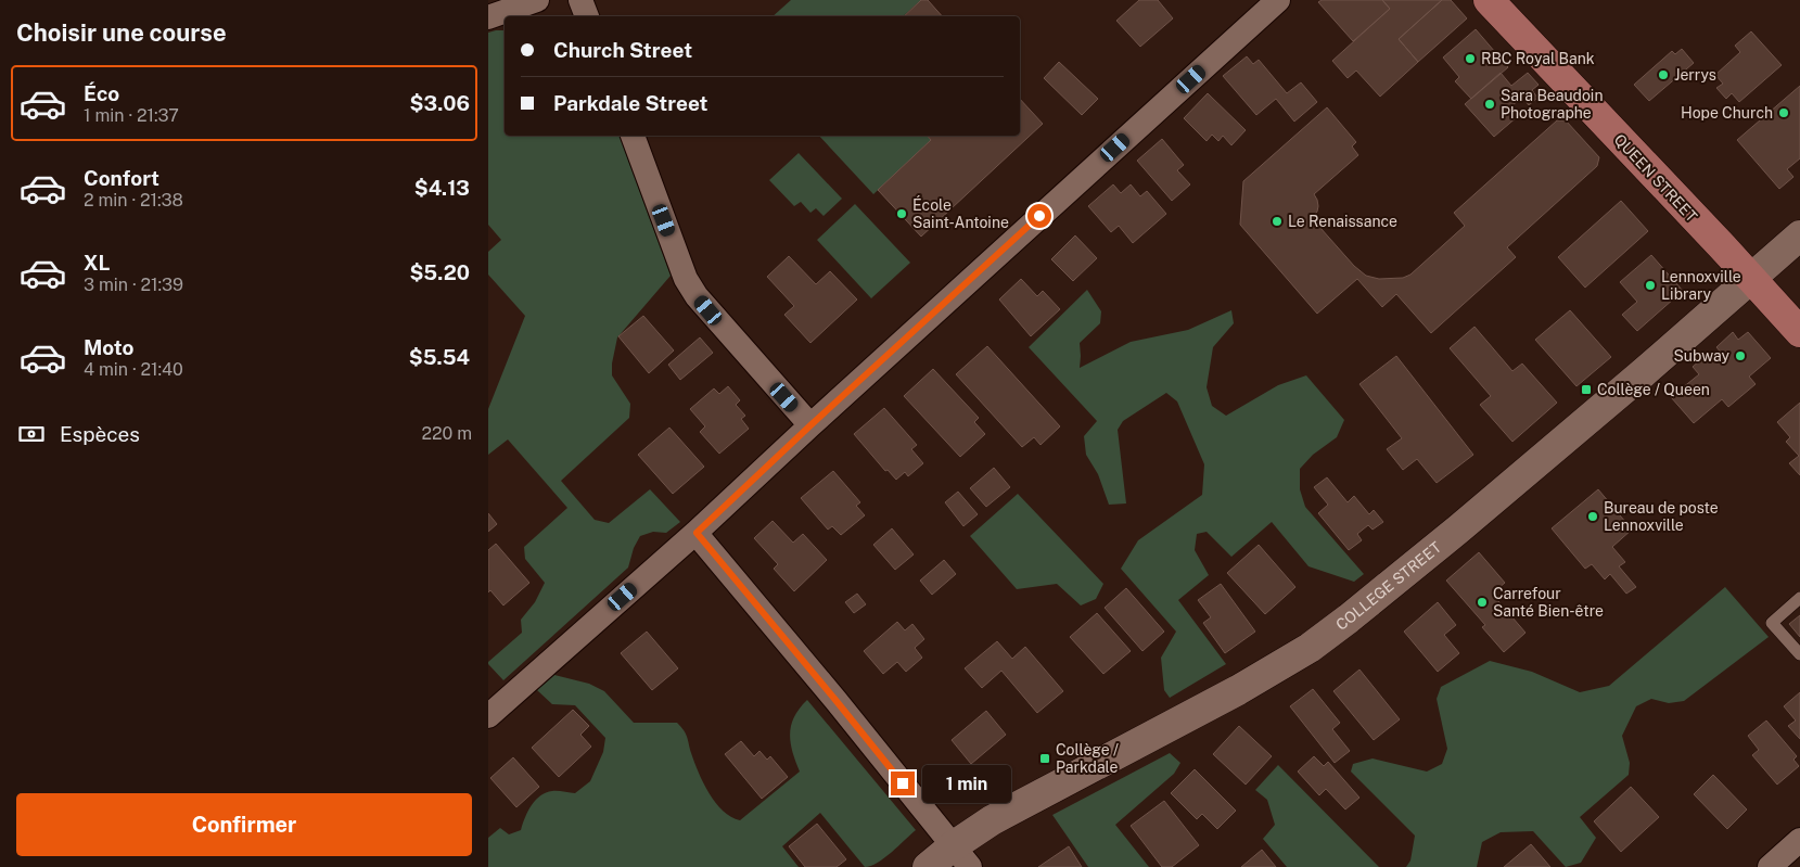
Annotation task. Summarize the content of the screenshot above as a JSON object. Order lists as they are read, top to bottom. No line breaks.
{"streets":{"main road":["QUEEN STREET"],"street":["COLLEGE STREET"]},"crossings":[["QUEEN STREET","COLLEGE STREET"]],"places":{"other":["RBC Royal Bank","Jerrys","Sara Beaudoin Photographe","Hope Church","École Saint-Antoine","Le Renaissance","Lennoxville Library","Subway","Bureau de poste Lennoxville","Carrefour Santé Bien-être"],"transit":["Collège / Queen","Collège / Parkdale"]},"page":{"heading":"Choisir une course","banner":["Church Street","Parkdale Street"],"list":[{"name":"Éco","note":"1 min · 21:37","value":"$3.06"},{"name":"Confort","note":"2 min · 21:38","value":"$4.13"},{"name":"XL","note":"3 min · 21:39","value":"$5.20"},{"name":"Moto","note":"4 min · 21:40","value":"$5.54"}],"pay":["Espèces","220 m"],"bubble":"1 min","buttons":"Confirmer"}}
